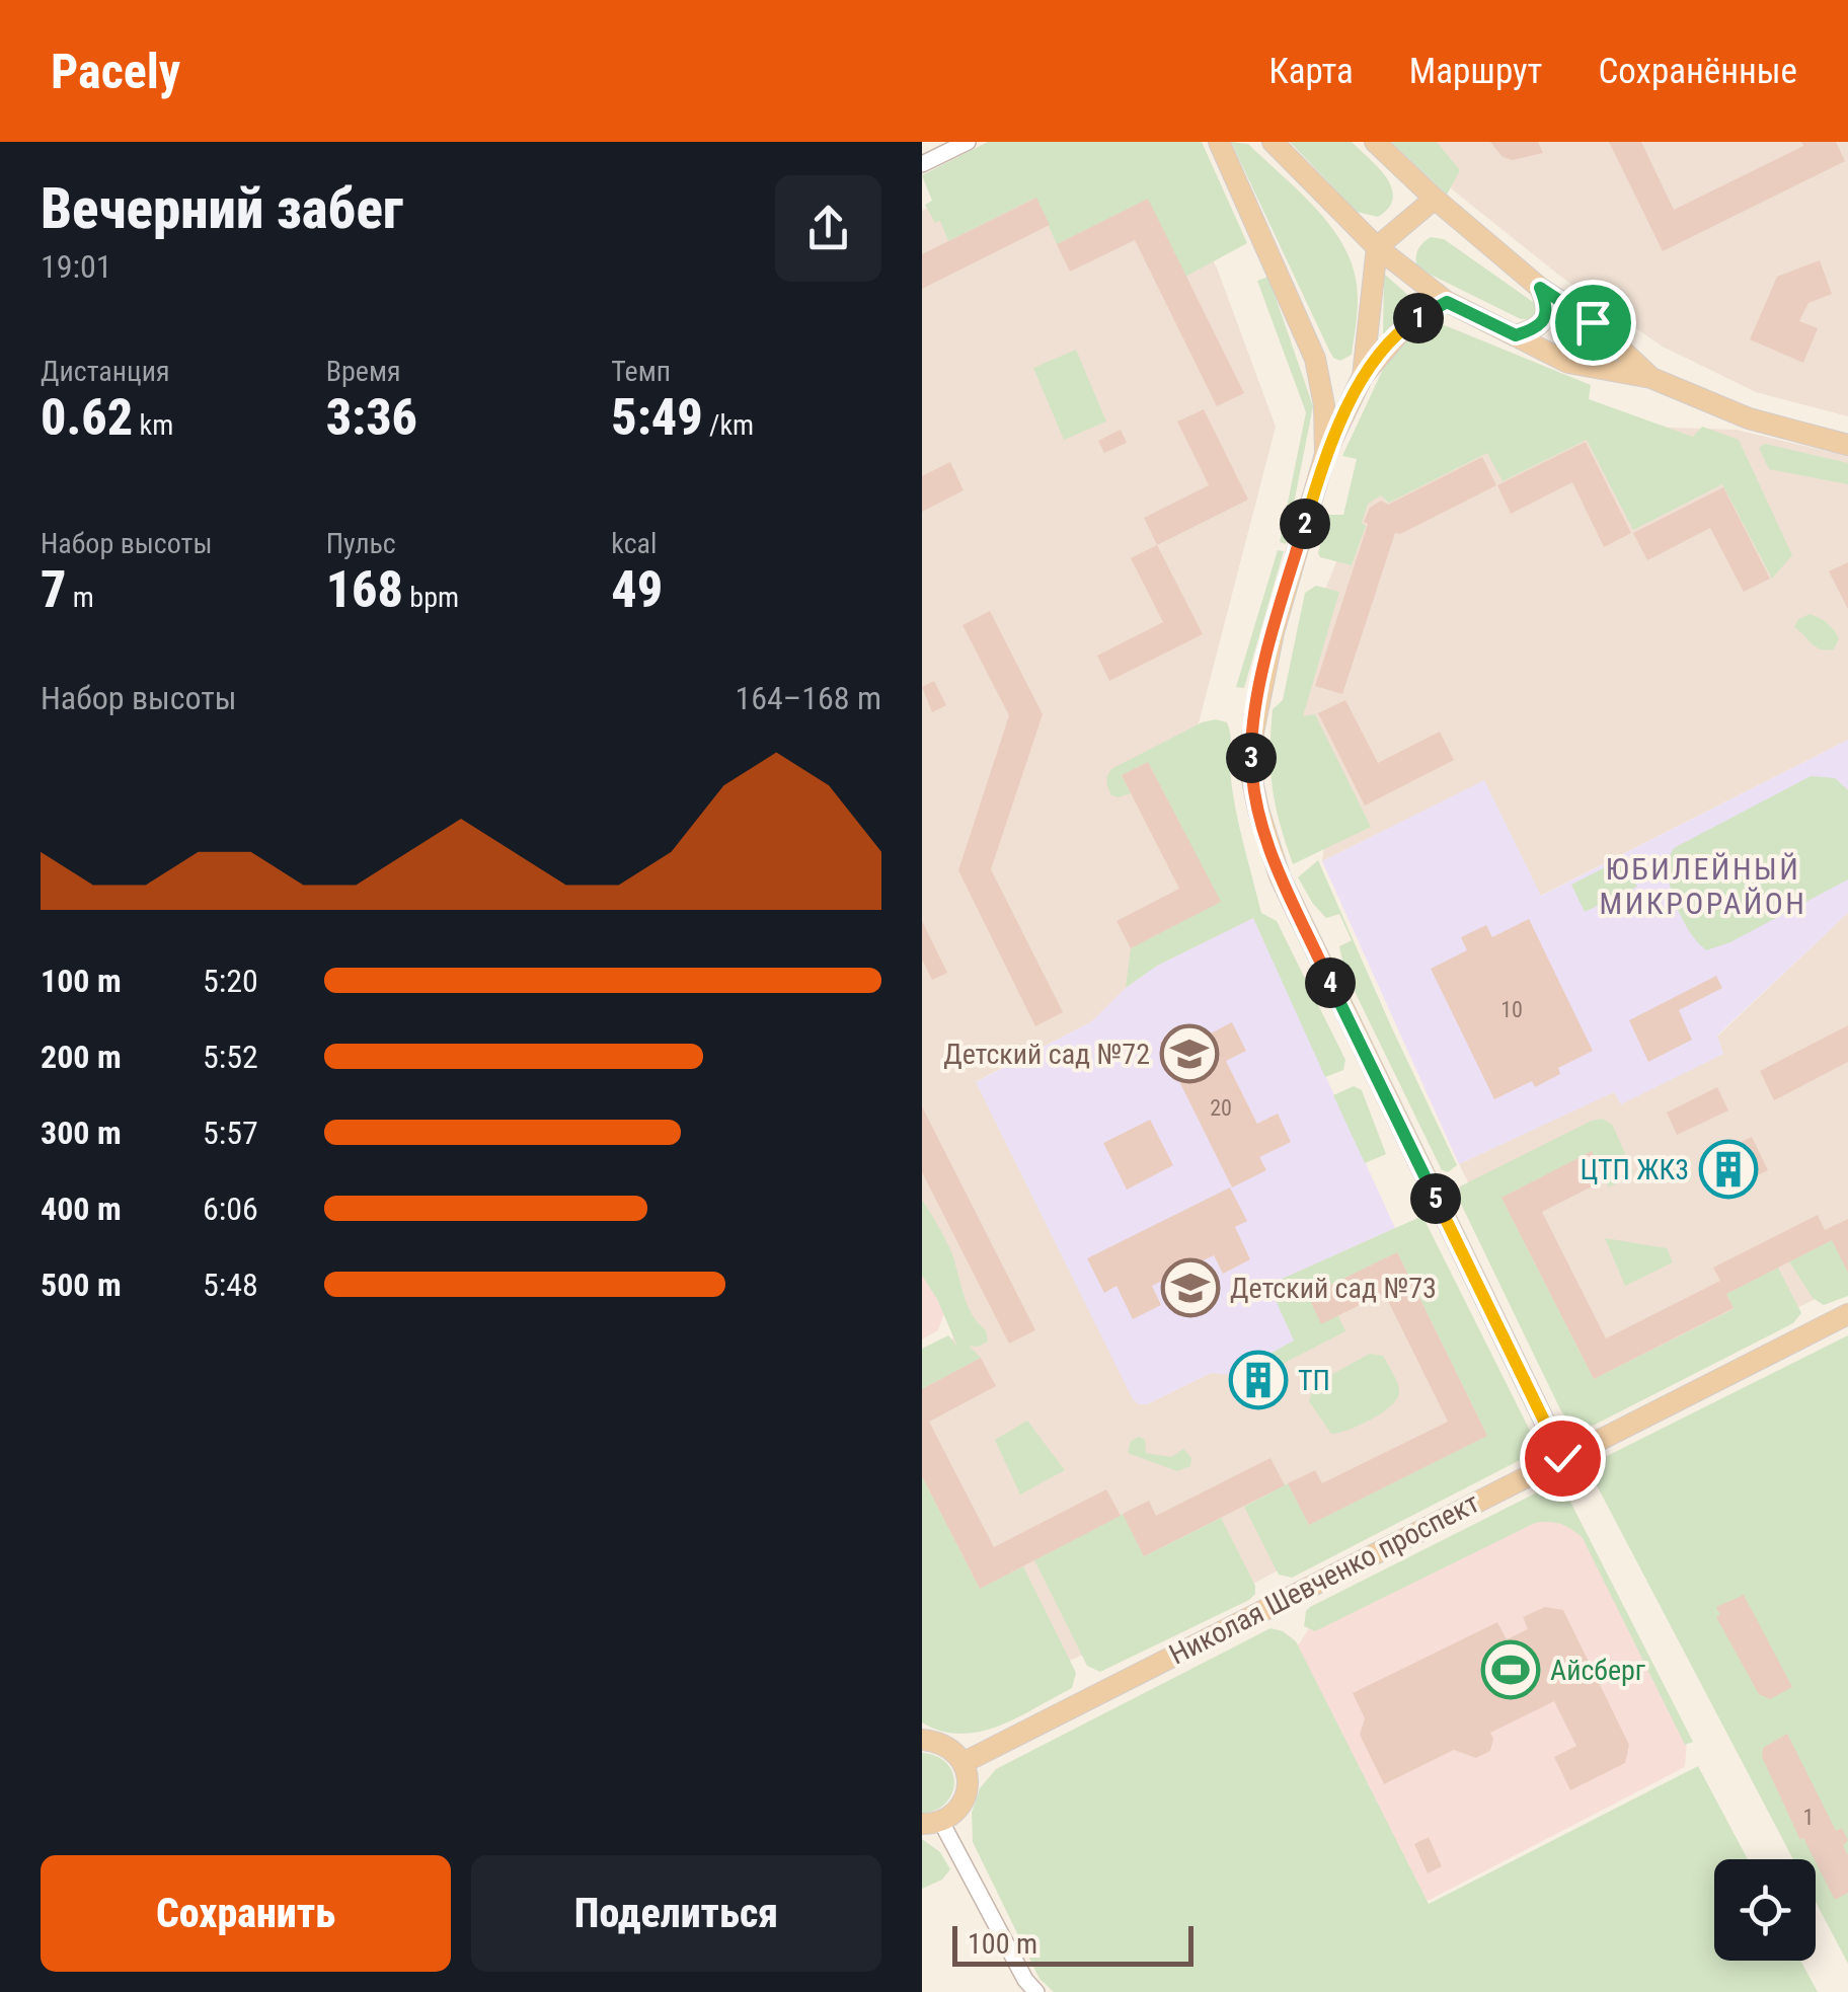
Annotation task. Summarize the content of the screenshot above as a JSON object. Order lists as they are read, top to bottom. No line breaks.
{"streets":{"main road":["Николая Шевченко проспект"]},"districts":["ЮБИЛЕЙНЫЙ МИКРОРАЙОН"],"places":{"school or university":["Детский сад №72","Детский сад №73"],"building":["ЦТП ЖК3","ТП"],"sports":["Айсберг"]},"house_numbers":["10","20","1"],"scale_bar":"100 m","page":{"header":"Pacely","nav":["Карта","Маршрут","Сохранённые"],"heading":["Вечерний забег","19:01"],"pins":["1","2","3","4","5"],"stats":[["Дистанция","0.62 km"],["Время","3:36"],["Темп","5:49 /km"],["Набор высоты","7 m"],["Пульс","168 bpm"],["kcal","49"]],"chart":["Набор высоты","164–168 m"],"list":[{"name":"100 m","note":"5:20"},{"name":"200 m","note":"5:52"},{"name":"300 m","note":"5:57"},{"name":"400 m","note":"6:06"},{"name":"500 m","note":"5:48"}],"buttons":["Сохранить","Поделиться"],"scale":"100 m"}}
